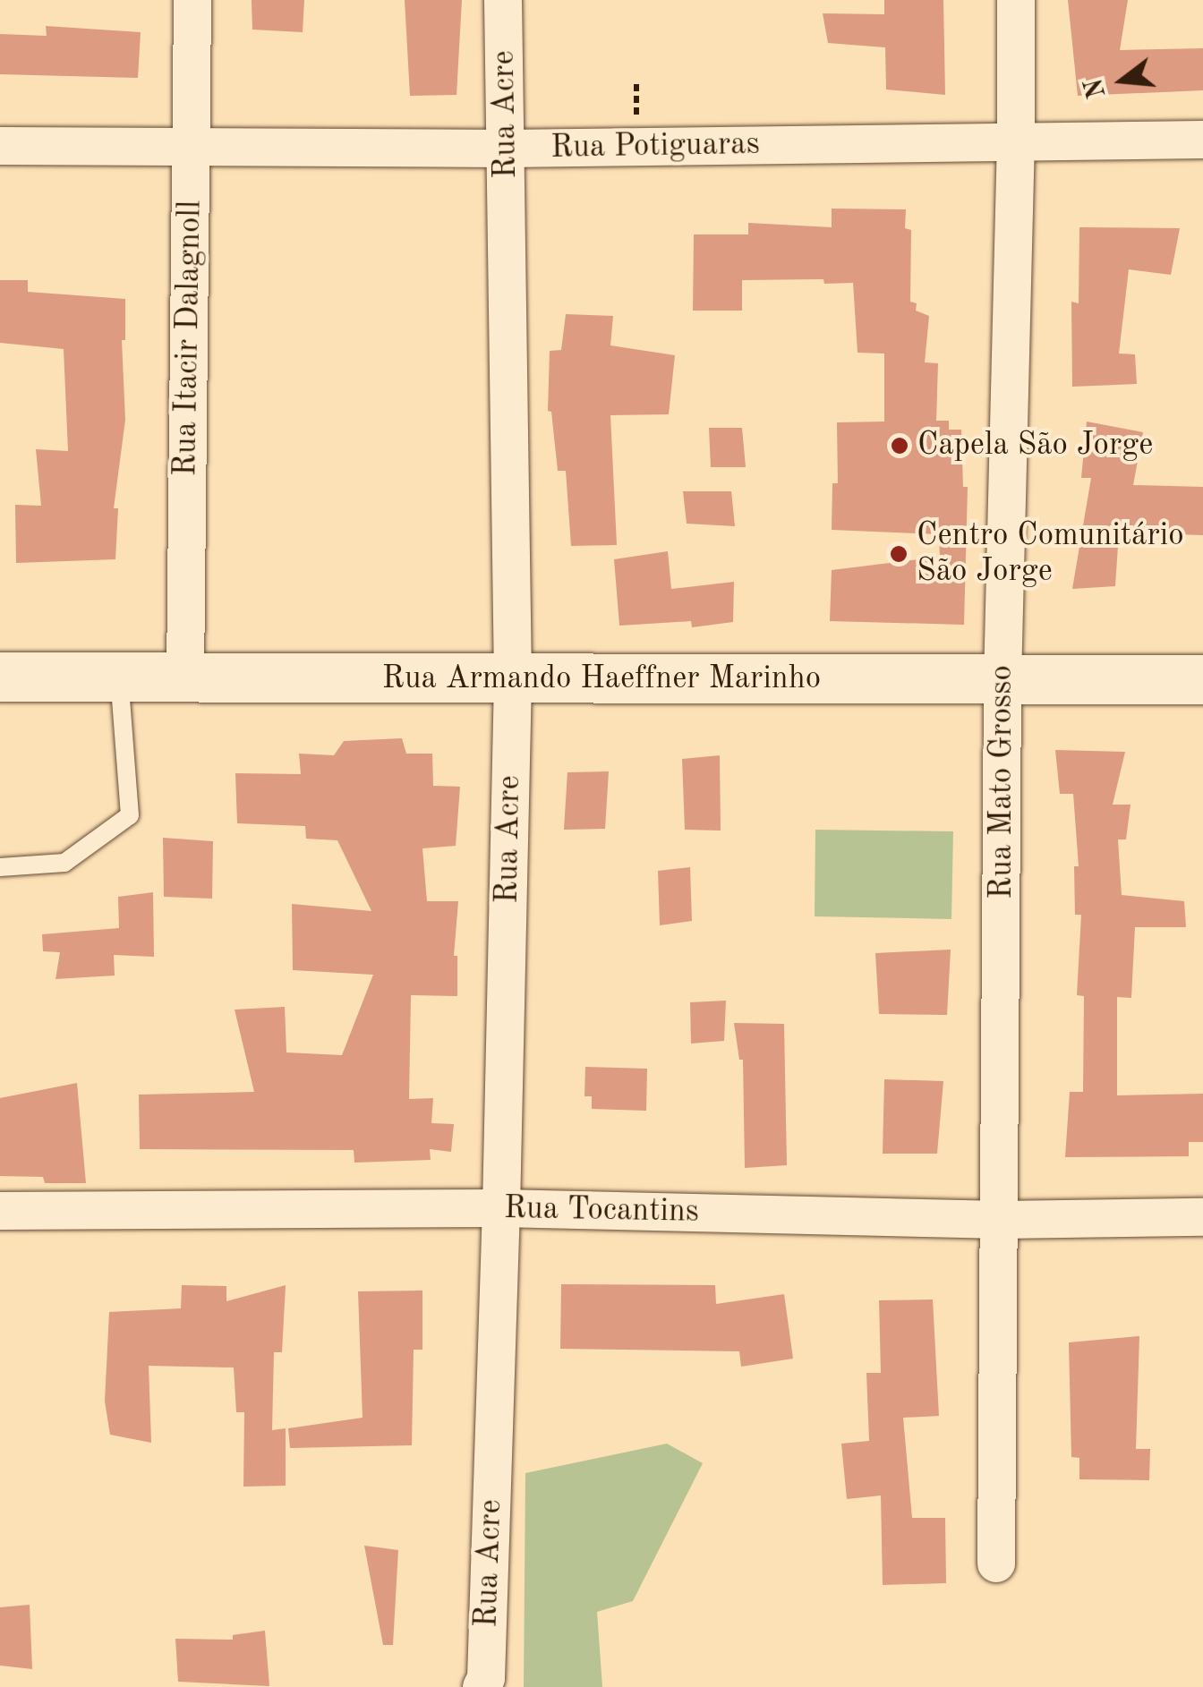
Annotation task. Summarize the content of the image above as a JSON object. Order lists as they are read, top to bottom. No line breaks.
{"streets":{"street":["Rua Acre","Rua Potiguaras","Rua Itacir Dalagnoll","Rua Armando Haeffner Marinho","Rua Mato Grosso","Rua Tocantins"]},"crossings":[["Rua Acre","Rua Potiguaras"],["Rua Acre","Rua Armando Haeffner Marinho"],["Rua Acre","Rua Tocantins"],["Rua Potiguaras","Rua Itacir Dalagnoll"],["Rua Potiguaras","Rua Mato Grosso"],["Rua Itacir Dalagnoll","Rua Armando Haeffner Marinho"],["Rua Armando Haeffner Marinho","Rua Mato Grosso"],["Rua Mato Grosso","Rua Tocantins"]],"places":["Capela São Jorge","Centro Comunitário São Jorge"],"north":"left"}
